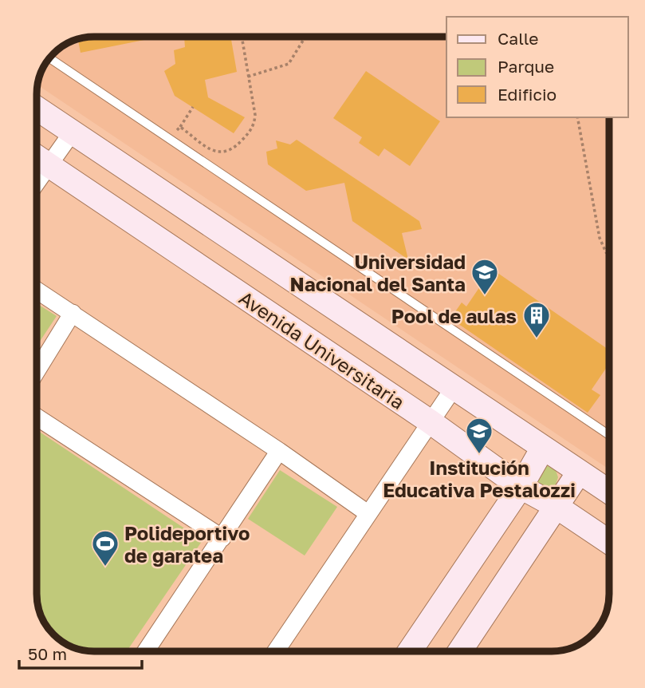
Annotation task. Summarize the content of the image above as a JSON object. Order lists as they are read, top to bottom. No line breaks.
{"streets":{"main road":["Avenida Universitaria"]},"places":{"school or university":["Universidad Nacional del Santa","Institución Educativa Pestalozzi"],"building":["Pool de aulas"],"sports":["Polideportivo de garatea"]},"legend":["Calle","Parque","Edificio"],"scale_bar":"50 m"}
